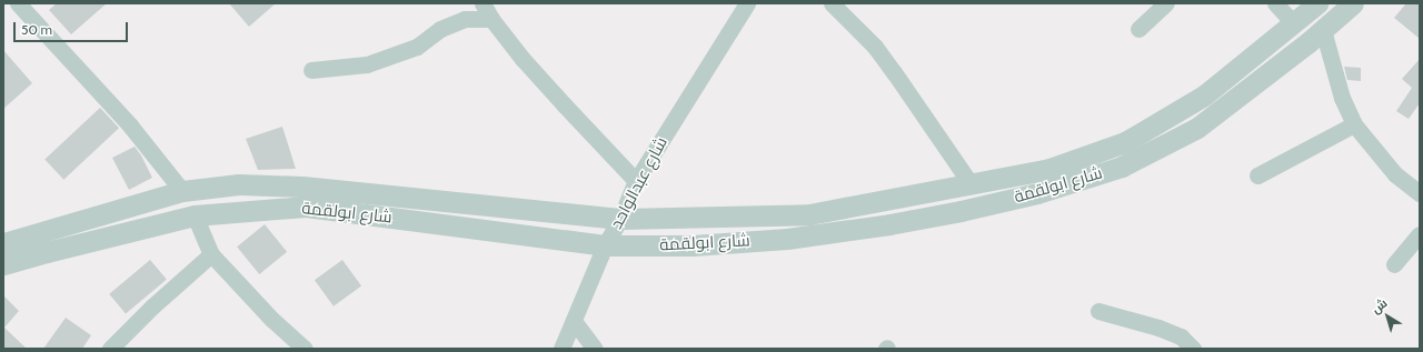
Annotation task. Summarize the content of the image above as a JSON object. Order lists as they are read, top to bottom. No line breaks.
{"streets":{"street":["شارع عبدالواحد","شارع ابولقمة"]},"crossings":[["شارع عبدالواحد","شارع ابولقمة"]],"scale_bar":"50 m","north":"top left"}
